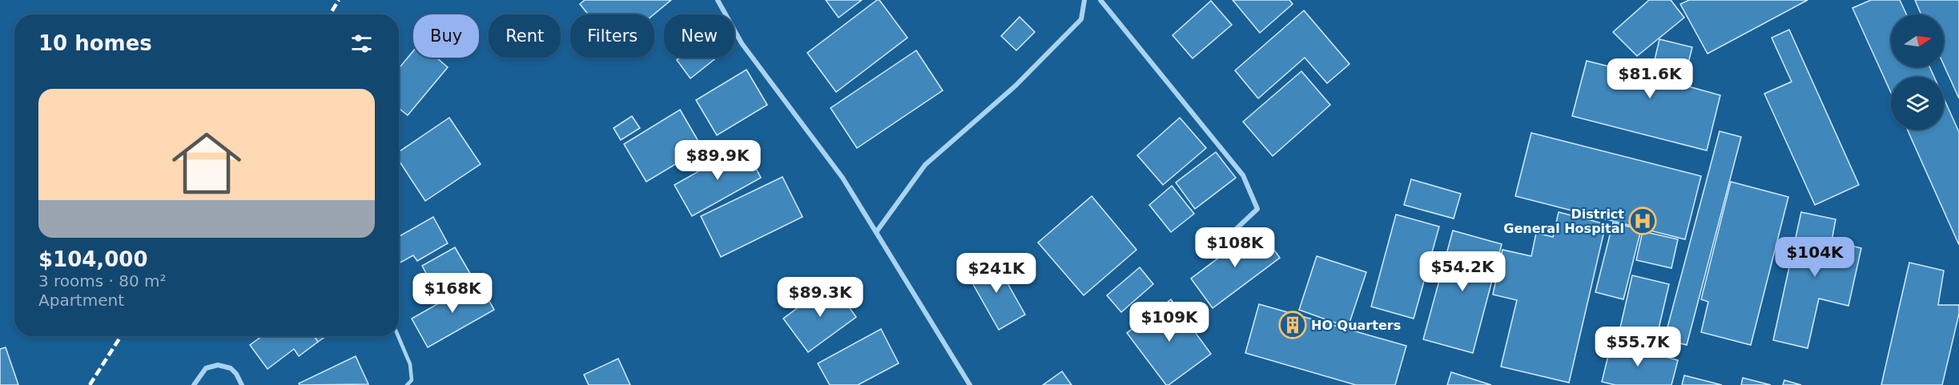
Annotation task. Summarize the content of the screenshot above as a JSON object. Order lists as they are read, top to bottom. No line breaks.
{"places":{"hospital":["District General Hospital"],"building":["HO Quarters"]},"north":"right","page":{"chip":["Buy","Rent","Filters","New"],"heading":"10 homes","price":["$81.6K","$89.9K","$108K","$104K","$54.2K","$241K","$168K","$89.3K","$109K","$55.7K"],"list":[{"name":"$104,000","note":"3 rooms · 80 m² · Apartment"}]}}
